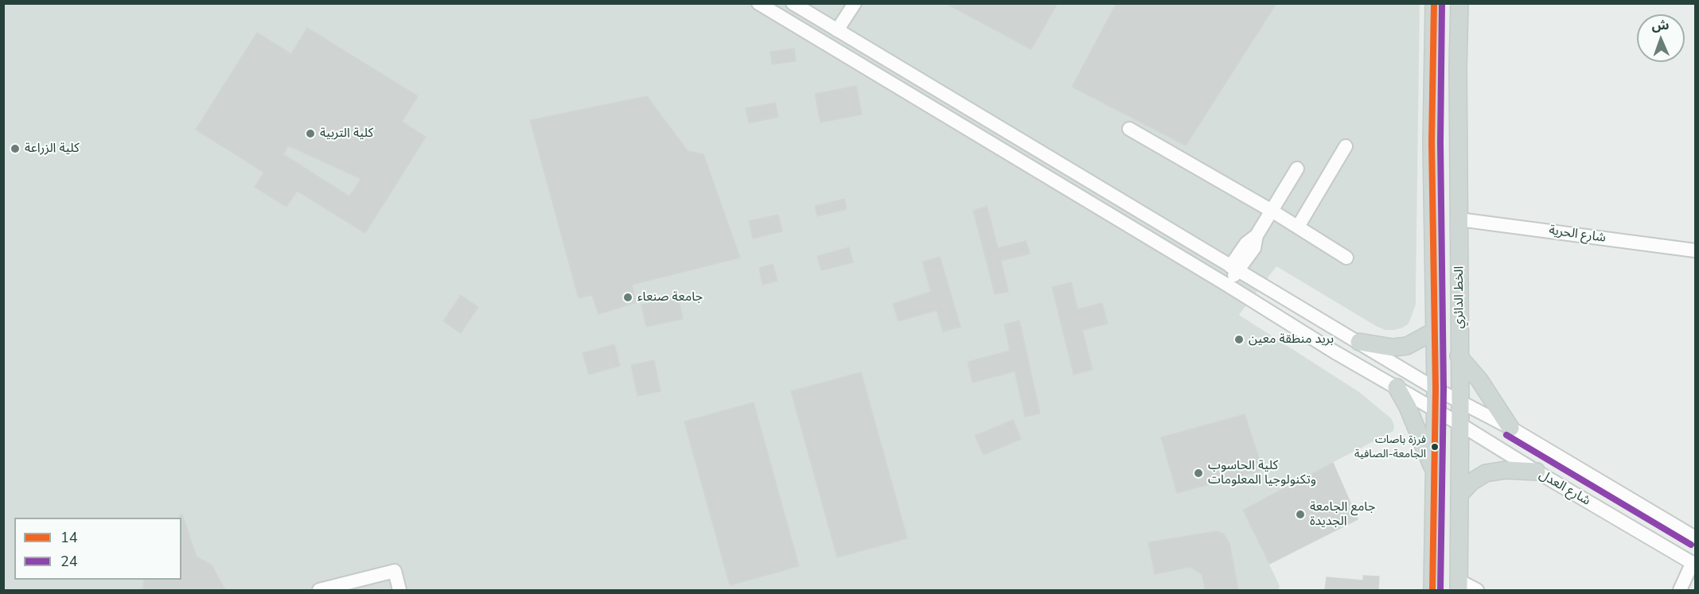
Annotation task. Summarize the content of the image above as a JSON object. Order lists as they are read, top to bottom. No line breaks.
{"streets":{"main road":["الخط الدائري"],"street":["شارع الحرية","شارع العدل"]},"crossings":[["شارع الحرية","الخط الدائري"],["الخط الدائري","شارع العدل"]],"places":["كلية التربية","كلية الزراعة","جامعة صنعاء","بريد منطقة معين","فرزة باصات الجامعة-الصافية","كلية الحاسوب وتكنولوجيا المعلومات","جامع الجامعة الجديدة"],"lines":["transit line 14","transit line 24"],"legend":["14","24"],"north":"top"}
